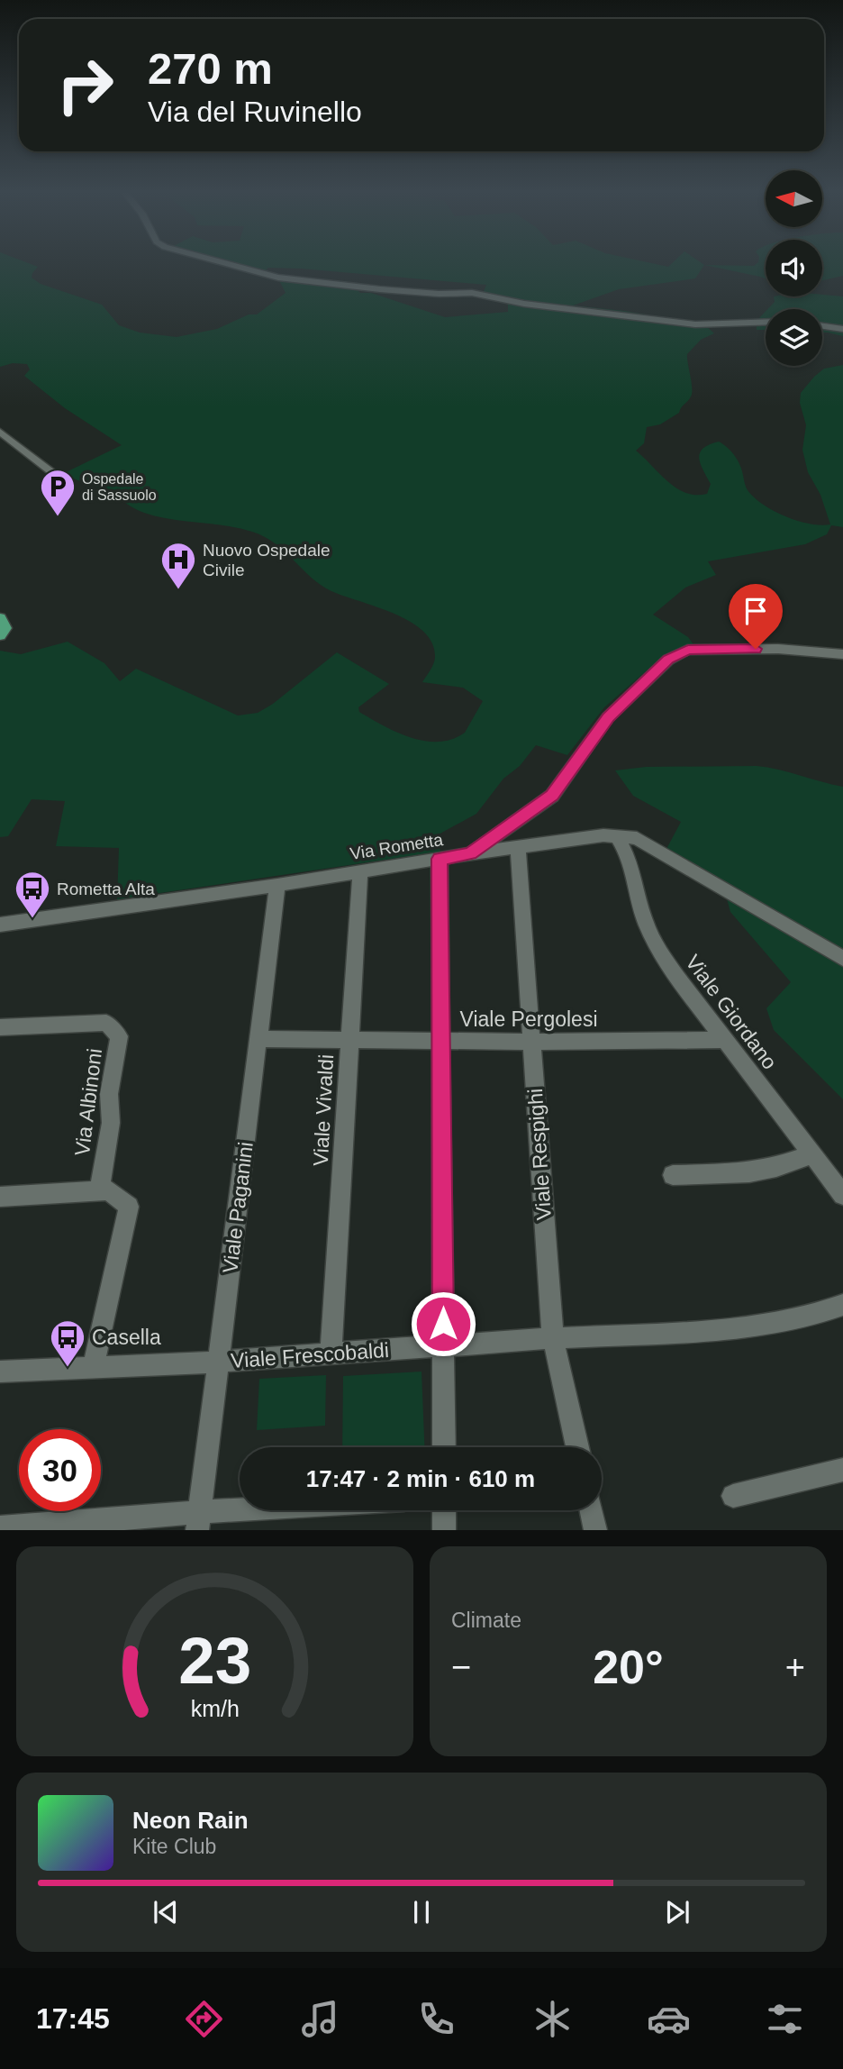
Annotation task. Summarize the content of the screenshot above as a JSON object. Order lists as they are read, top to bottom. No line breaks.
{"streets":{"street":["Via Rometta","Viale Giordano","Viale Pergolesi","Via Albinoni","Viale Vivaldi","Viale Respighi","Viale Paganini","Viale Frescobaldi"]},"crossings":[["Via Rometta","Viale Giordano"],["Via Rometta","Viale Vivaldi"],["Via Rometta","Viale Respighi"],["Via Rometta","Viale Paganini"],["Viale Giordano","Viale Pergolesi"],["Viale Pergolesi","Viale Vivaldi"],["Viale Pergolesi","Viale Respighi"],["Viale Pergolesi","Viale Paganini"],["Viale Vivaldi","Viale Frescobaldi"],["Viale Respighi","Viale Frescobaldi"],["Viale Paganini","Viale Frescobaldi"]],"places":{"parking":["Ospedale di Sassuolo"],"hospital":["Nuovo Ospedale Civile"],"bus stop":["Rometta Alta","Casella"]},"north":"left","page":{"turn":["270 m","Via del Ruvinello"],"limit":"30","trip":"17:47 · 2 min · 610 m","tile":"Climate","heat":["−","20°","+"],"song":["Neon Rain","Kite Club"],"tabs":"17:45","gauge":["23","km/h"]}}
